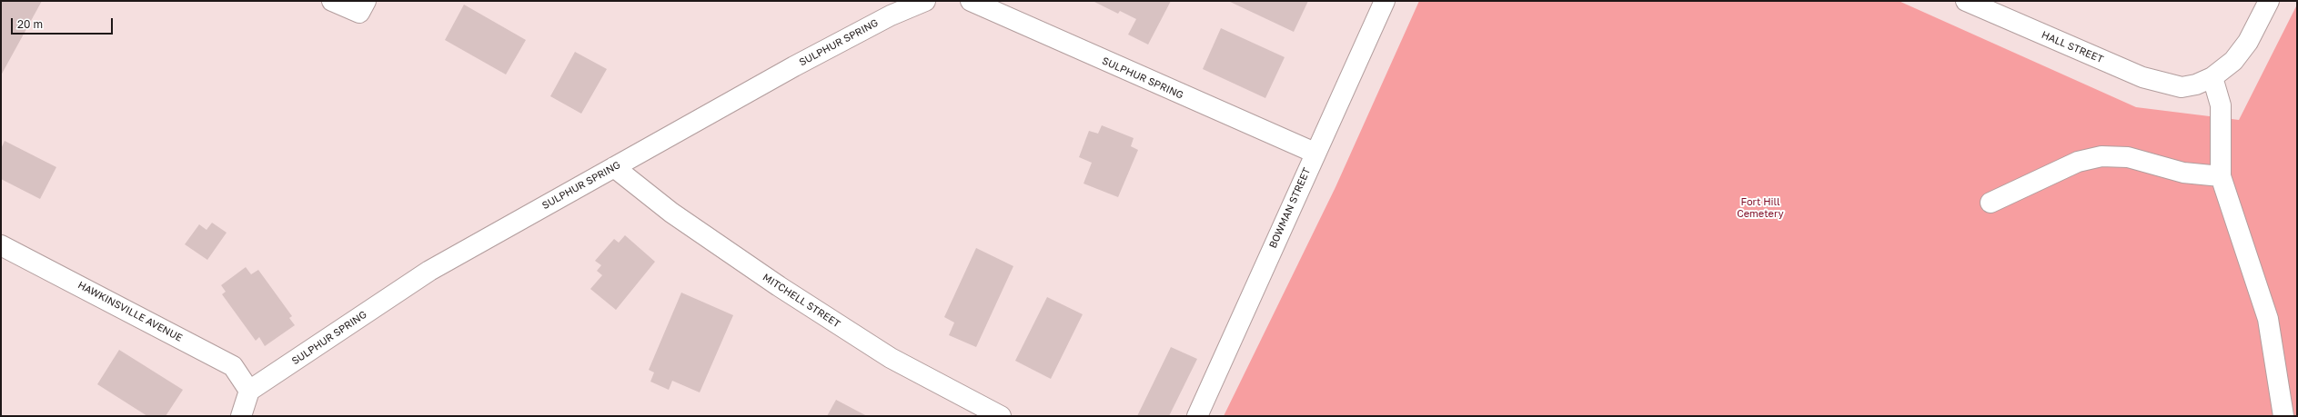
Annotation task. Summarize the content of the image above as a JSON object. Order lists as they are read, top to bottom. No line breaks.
{"streets":{"street":["SULPHUR SPRING","HALL STREET","BOWMAN STREET","MITCHELL STREET","HAWKINSVILLE AVENUE"]},"crossings":[["SULPHUR SPRING","BOWMAN STREET"],["SULPHUR SPRING","MITCHELL STREET"],["SULPHUR SPRING","HAWKINSVILLE AVENUE"]],"parks":["Fort Hill Cemetery"],"scale_bar":"20 m"}
